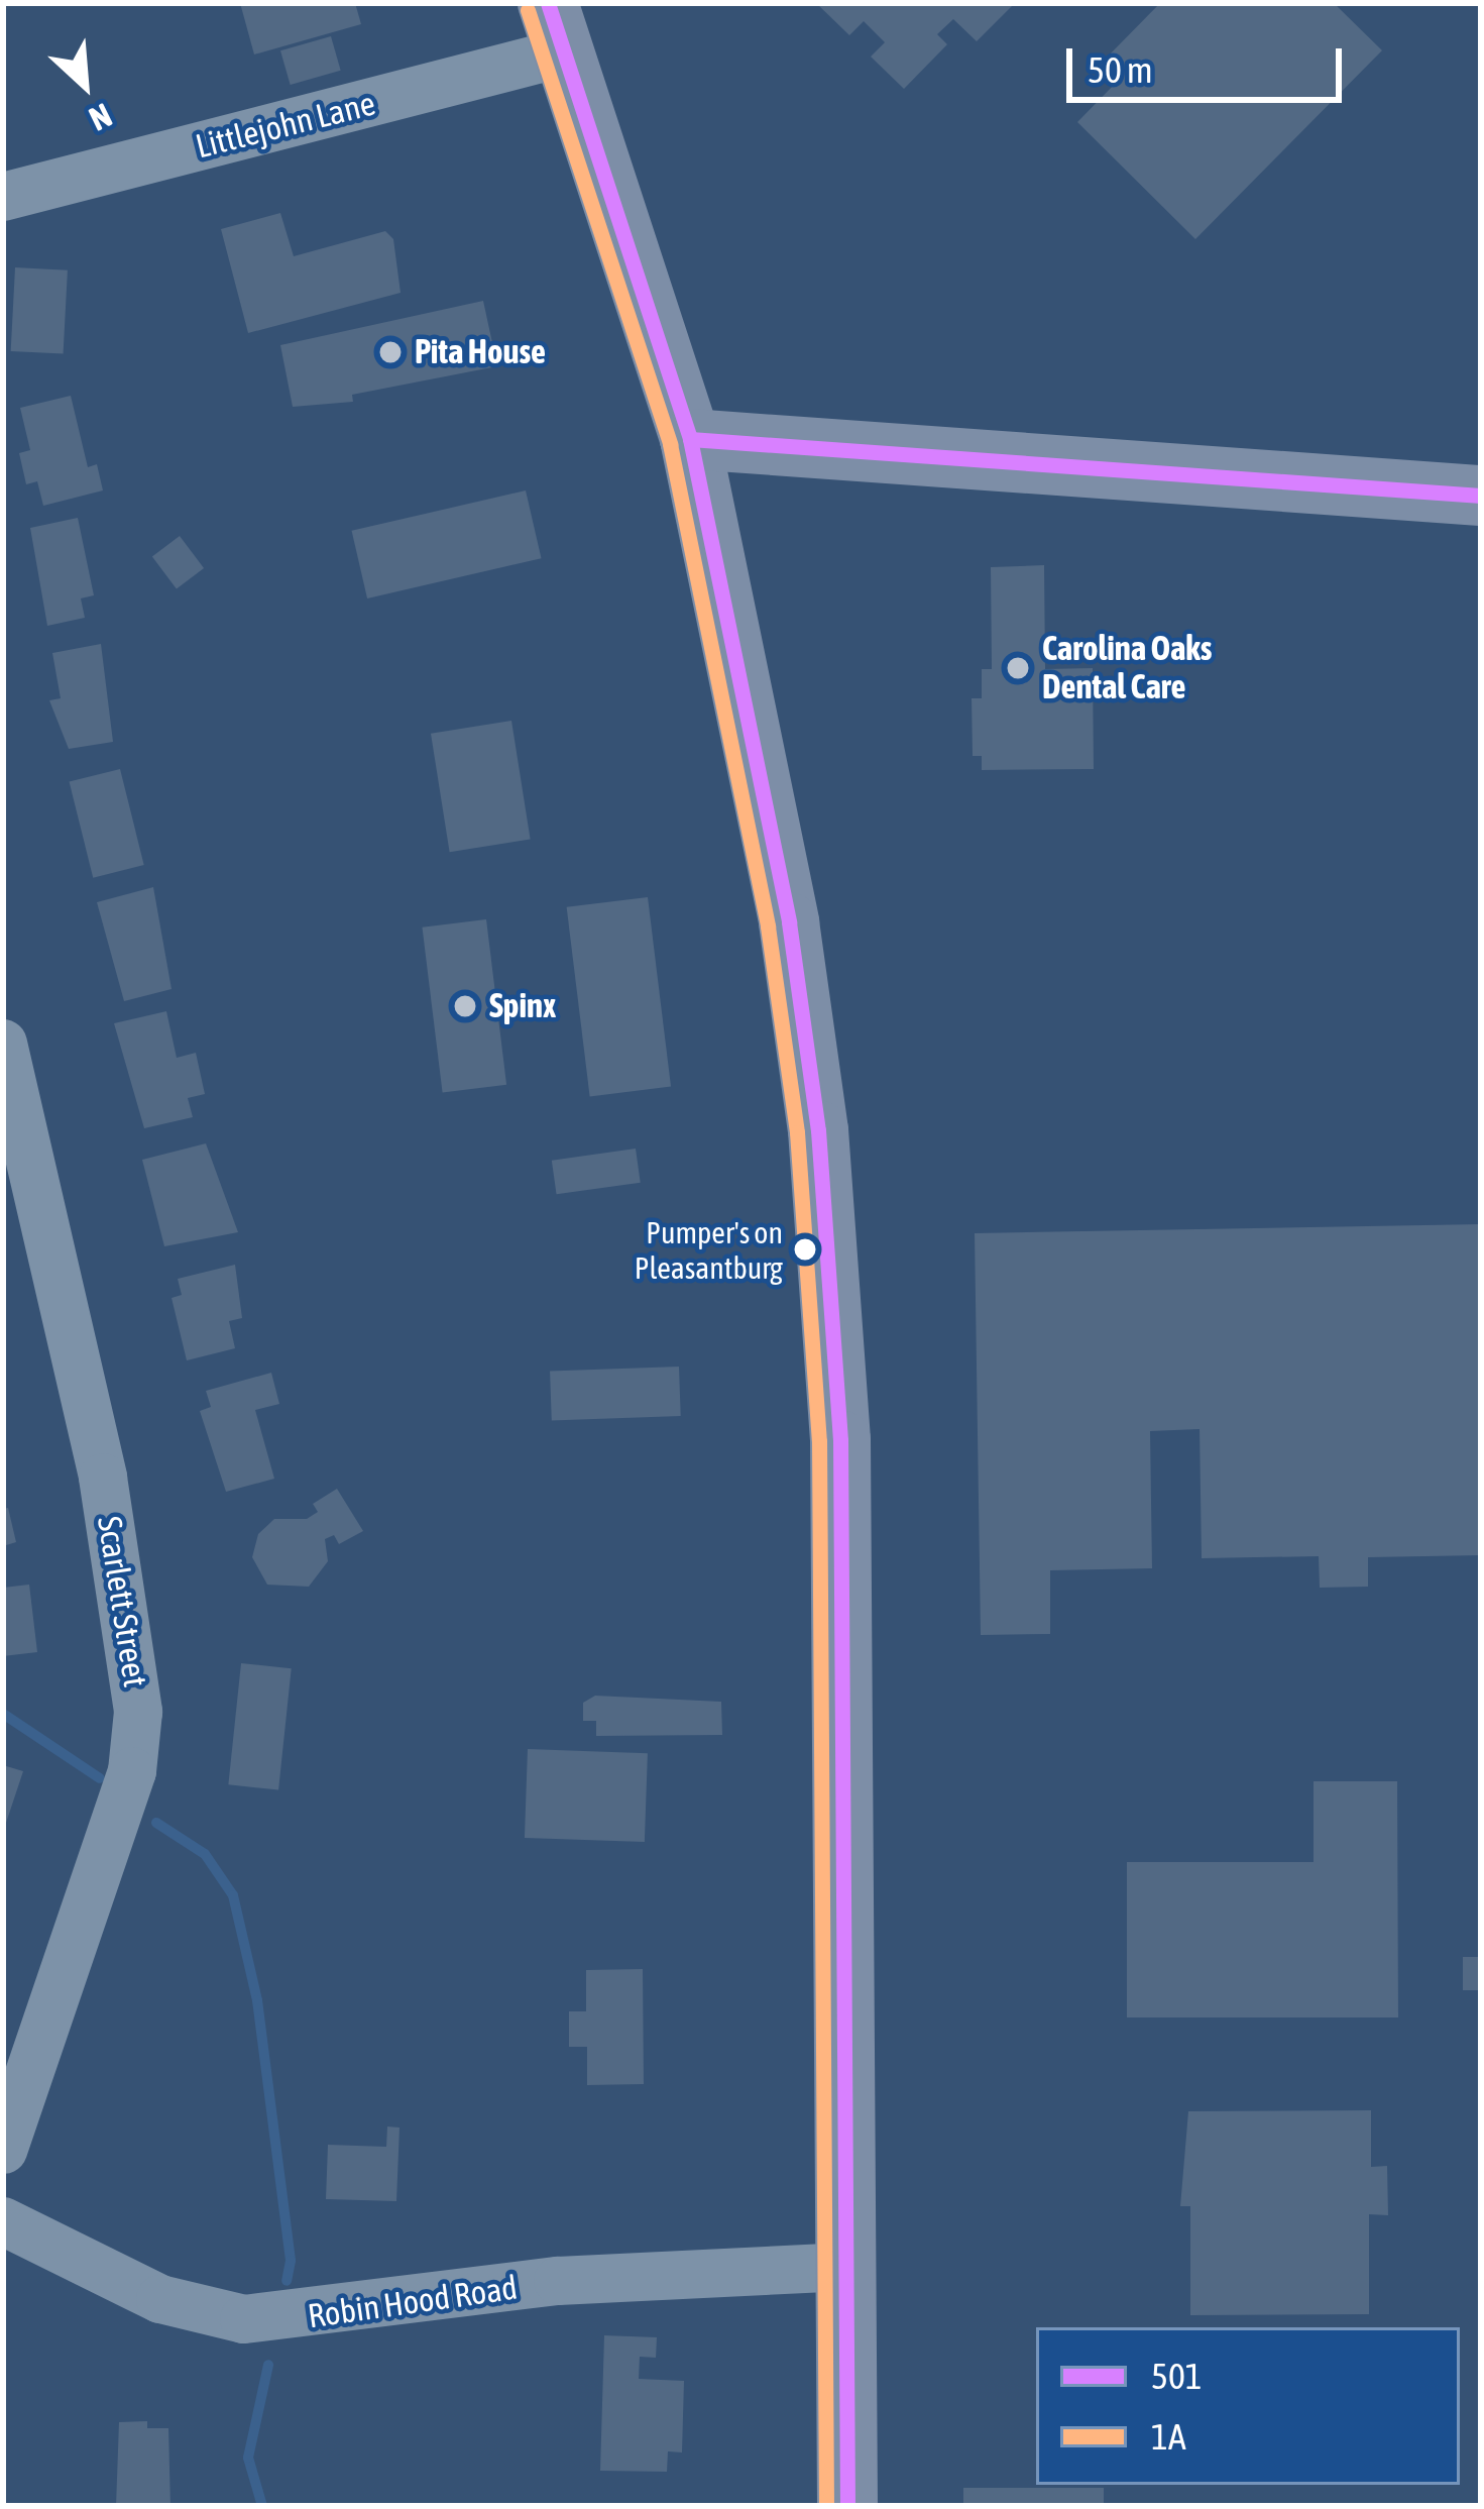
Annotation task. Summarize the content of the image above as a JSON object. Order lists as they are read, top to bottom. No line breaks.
{"streets":{"street":["Littlejohn Lane","Scarlett Street","Robin Hood Road"]},"places":["Pita House","Carolina Oaks Dental Care","Spinx","Pumper's on Pleasantburg"],"lines":["transit line 501","transit line 1A"],"legend":["501","1A"],"scale_bar":"50 m","north":"bottom right"}
